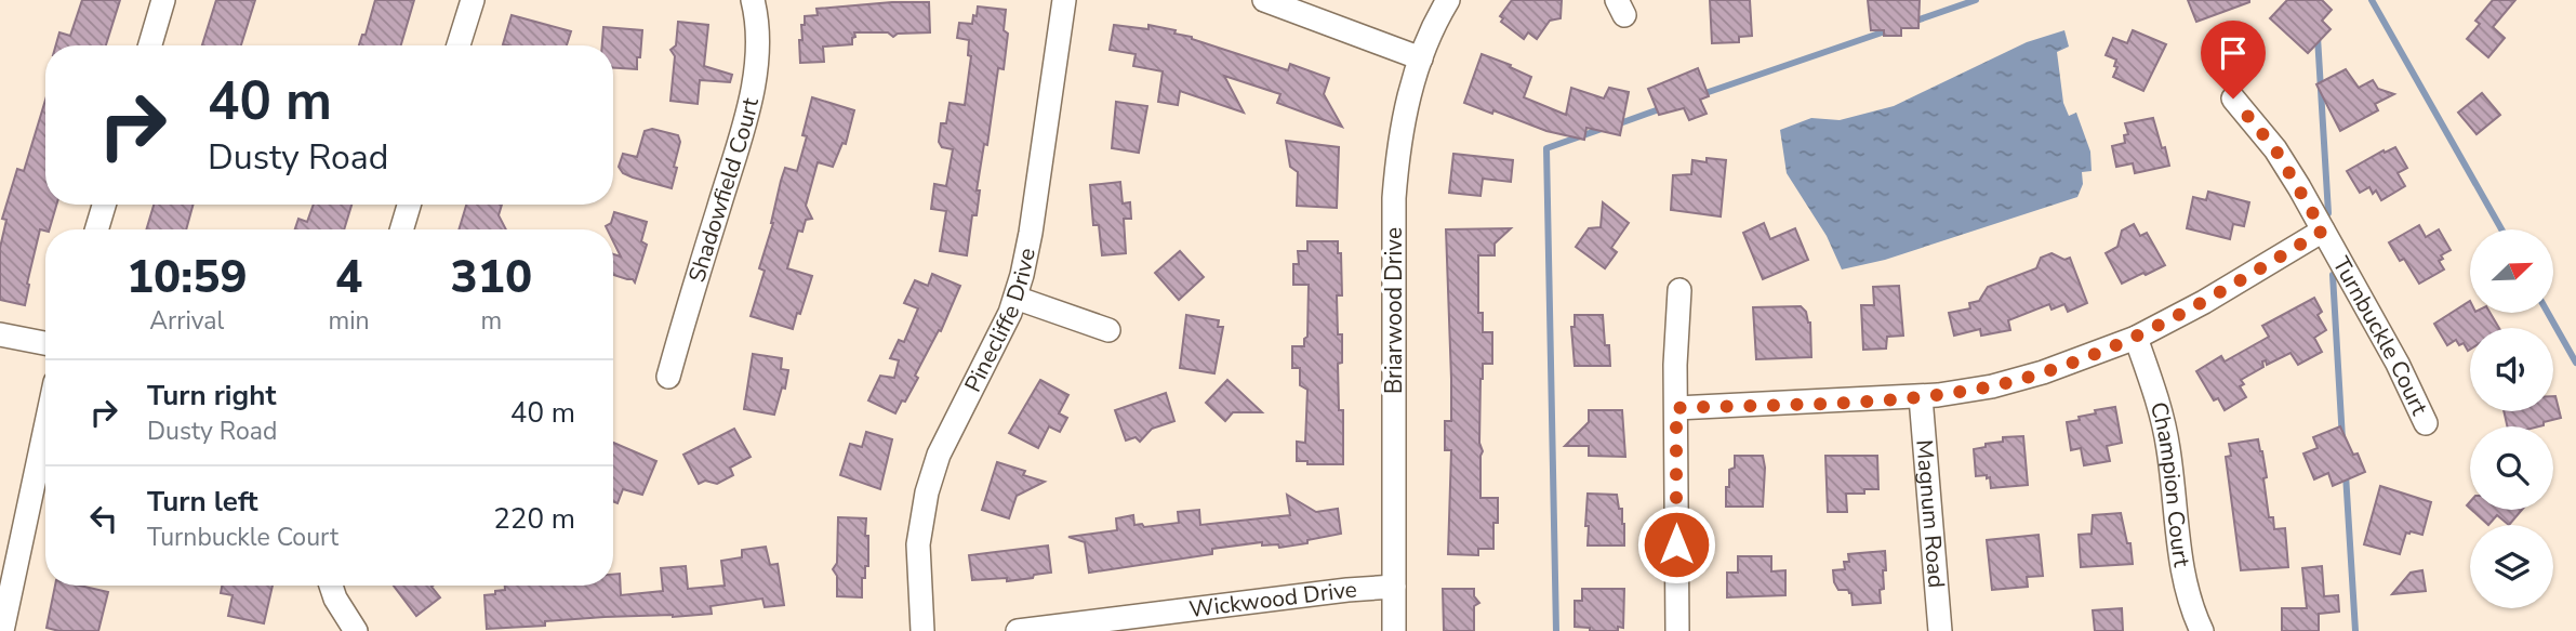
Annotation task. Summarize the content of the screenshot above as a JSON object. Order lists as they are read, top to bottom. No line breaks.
{"streets":{"street":["Shadowfield Court","Briarwood Drive","Pinecliffe Drive","Turnbuckle Court","Champion Court","Magnum Road","Wickwood Drive"]},"crossings":[["Briarwood Drive","Wickwood Drive"]],"north":"top right","page":{"turn":["40 m","Dusty Road"],"eta":["10:59","Arrival","4","min","310","m"],"list":[{"name":"Turn right","note":"Dusty Road","value":"40 m"},{"name":"Turn left","note":"Turnbuckle Court","value":"220 m"}]}}
